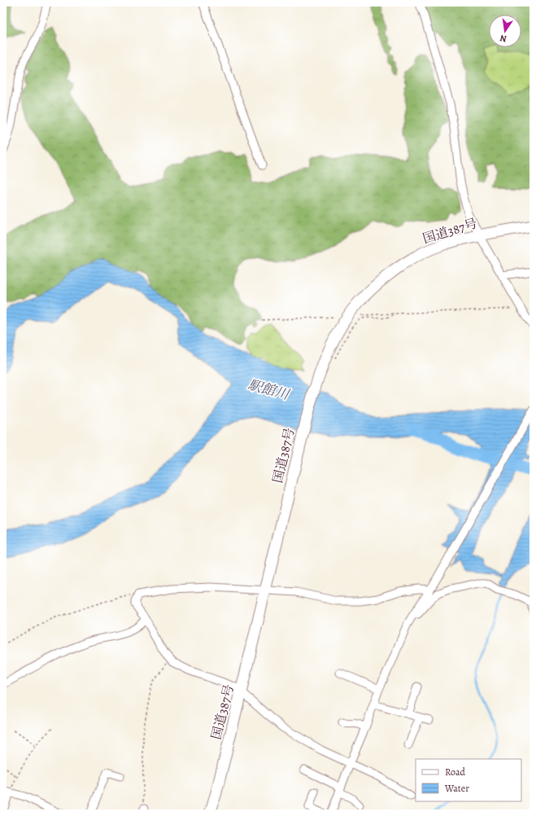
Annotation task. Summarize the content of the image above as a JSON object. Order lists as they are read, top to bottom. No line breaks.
{"streets":{"highway":["国道387号"]},"water":["駅館川"],"legend":["Road","Water"],"north":"bottom"}
